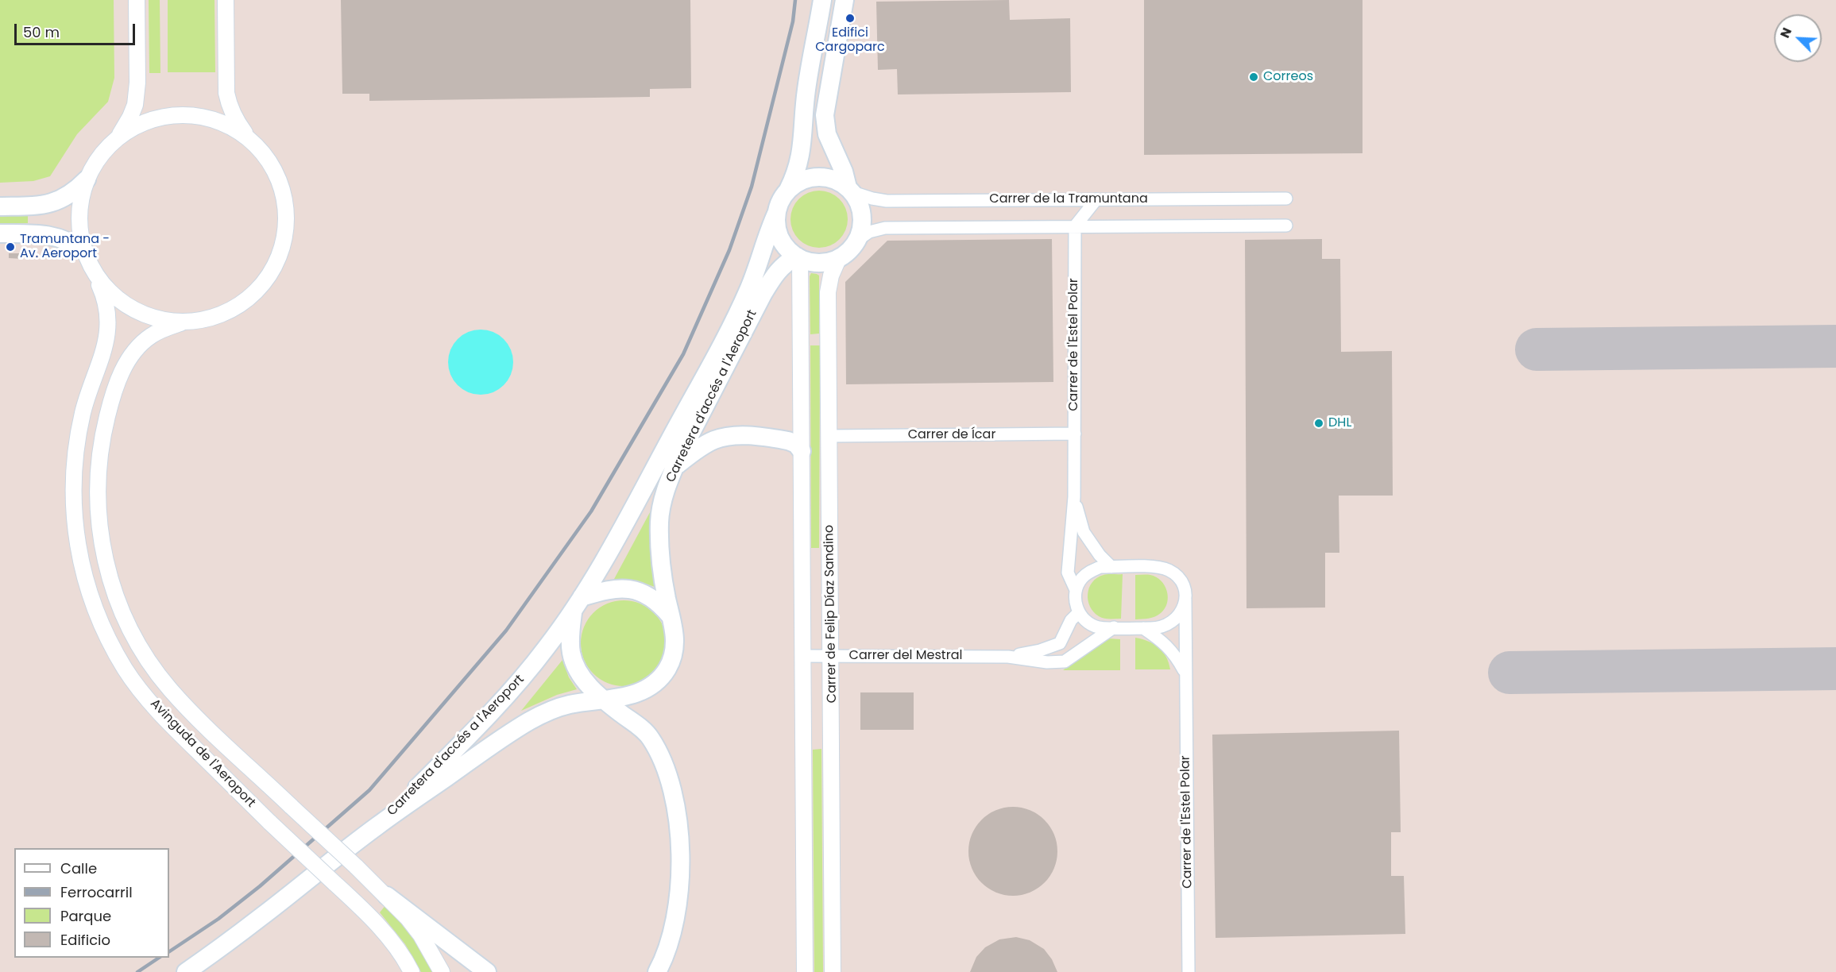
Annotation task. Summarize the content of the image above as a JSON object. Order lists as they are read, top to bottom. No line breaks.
{"streets":{"main road":["Carretera d'accés a l'Aeroport"],"street":["Carrer de la Tramuntana","Carrer de l'Estel Polar","Carrer de Ícar","Carrer de Felip Díaz Sandino","Carrer del Mestral","Avinguda de l'Aeroport"]},"crossings":[["Carrer de la Tramuntana","Carrer de l'Estel Polar"],["Carrer de la Tramuntana","Carretera d'accés a l'Aeroport"],["Carrer de la Tramuntana","Carrer de Felip Díaz Sandino"],["Carrer de l'Estel Polar","Carrer de Ícar"],["Carrer de l'Estel Polar","Carrer del Mestral"],["Carretera d'accés a l'Aeroport","Carrer de Felip Díaz Sandino"],["Carrer de Ícar","Carrer de Felip Díaz Sandino"],["Carrer de Felip Díaz Sandino","Carrer del Mestral"]],"places":["Edifici Cargoparc","Correos","Tramuntana - Av. Aeroport","DHL"],"legend":["Calle","Ferrocarril","Parque","Edificio"],"scale_bar":"50 m","north":"top left"}
